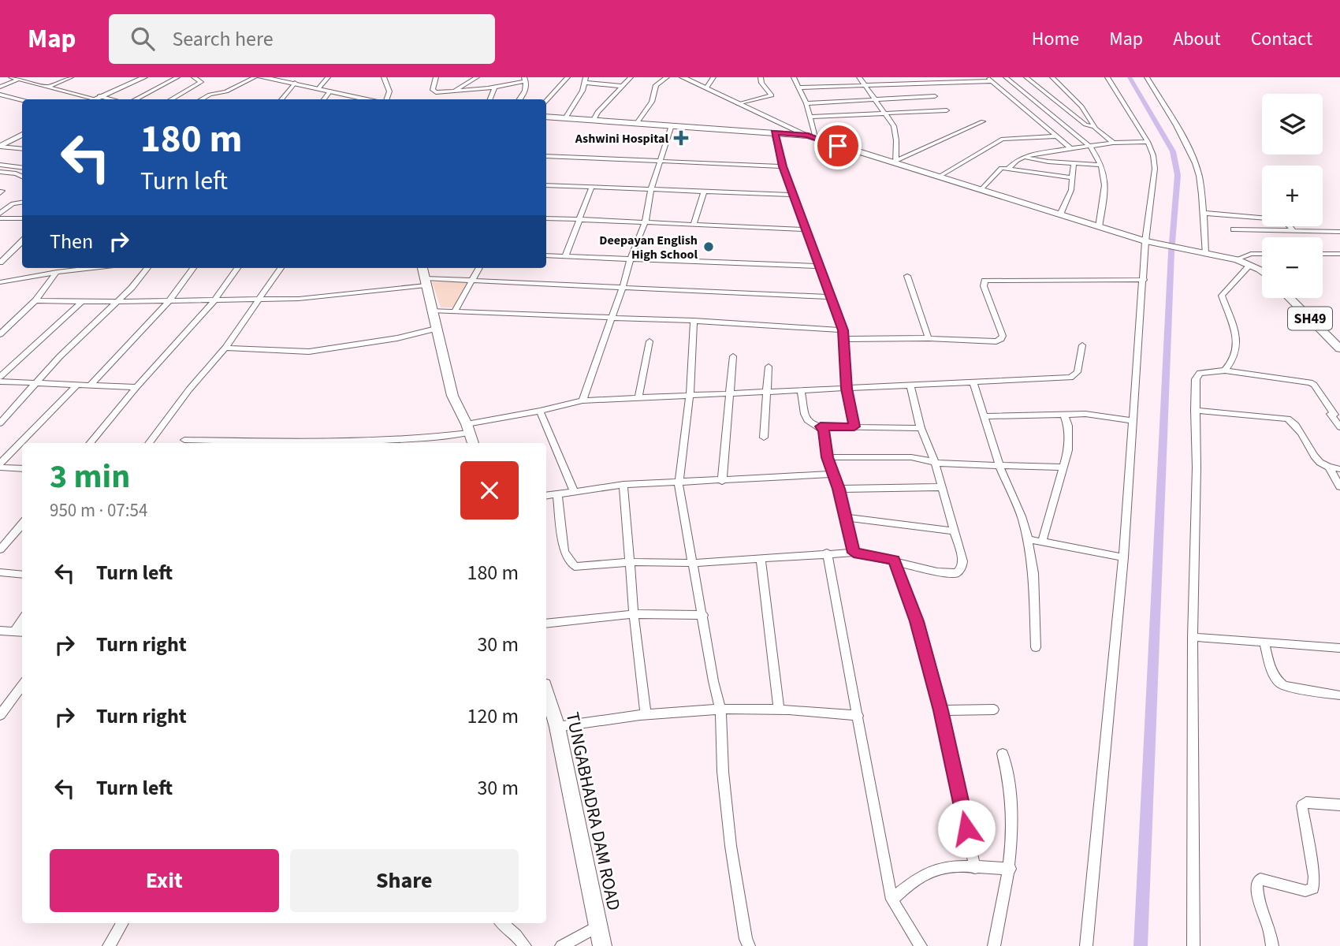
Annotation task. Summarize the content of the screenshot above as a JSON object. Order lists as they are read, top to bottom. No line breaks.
{"streets":{"main road":["SH49","TUNGABHADRA DAM ROAD"]},"places":{"health":["Ashwini Hospital"],"other":["Deepayan English High School"]},"page":{"header":"Map","search":"Search here","nav":["Home","Map","About","Contact"],"map_buttons":["+","−"],"turn":["180 m","Turn left"],"then":"Then","heading":["3 min","950 m · 07:54"],"list":[{"name":"Turn left","value":"180 m"},{"name":"Turn right","value":"30 m"},{"name":"Turn right","value":"120 m"},{"name":"Turn left","value":"30 m"}],"buttons":["Exit","Share"]}}
